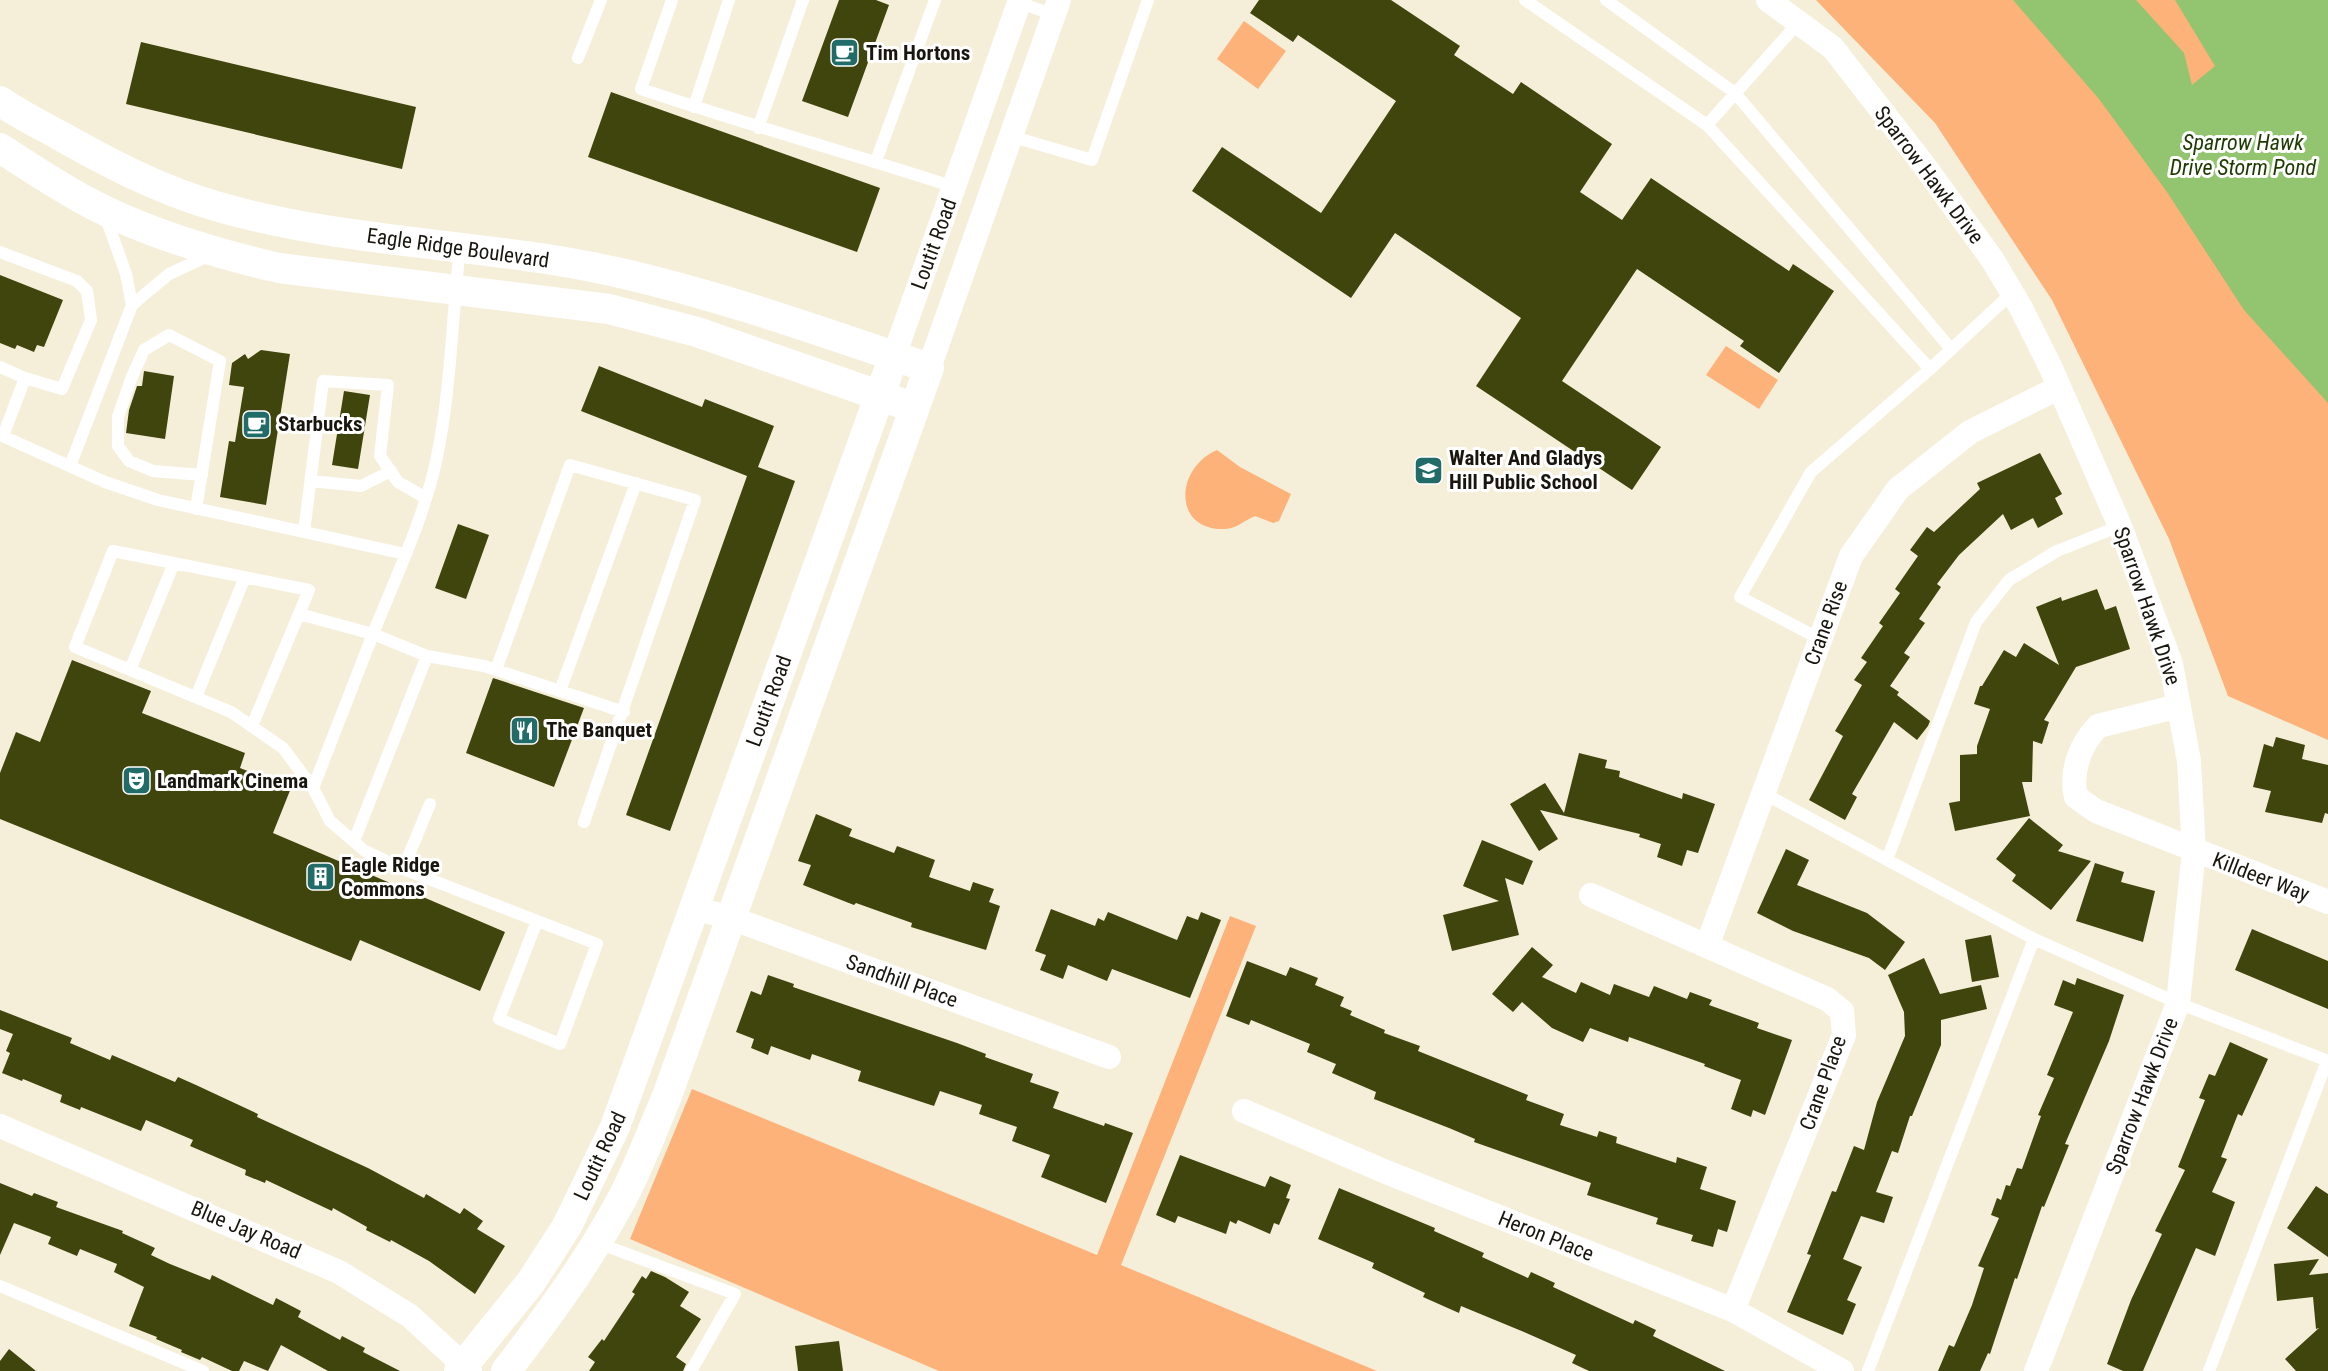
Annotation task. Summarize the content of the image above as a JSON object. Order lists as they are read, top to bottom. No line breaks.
{"streets":{"street":["Sparrow Hawk Drive","Loutit Road","Eagle Ridge Boulevard","Crane Rise","Killdeer Way","Sandhill Place","Crane Place","Blue Jay Road","Heron Place"]},"crossings":[["Sparrow Hawk Drive","Crane Rise"],["Sparrow Hawk Drive","Killdeer Way"],["Loutit Road","Eagle Ridge Boulevard"],["Loutit Road","Sandhill Place"],["Loutit Road","Blue Jay Road"],["Crane Rise","Crane Place"],["Crane Place","Heron Place"]],"water":["Sparrow Hawk Drive Storm Pond"],"places":{"cafe":["Tim Hortons","Starbucks"],"school or university":["Walter And Gladys Hill Public School"],"restaurant":["The Banquet"],"theatre":["Landmark Cinema"],"building":["Eagle Ridge Commons"]}}
